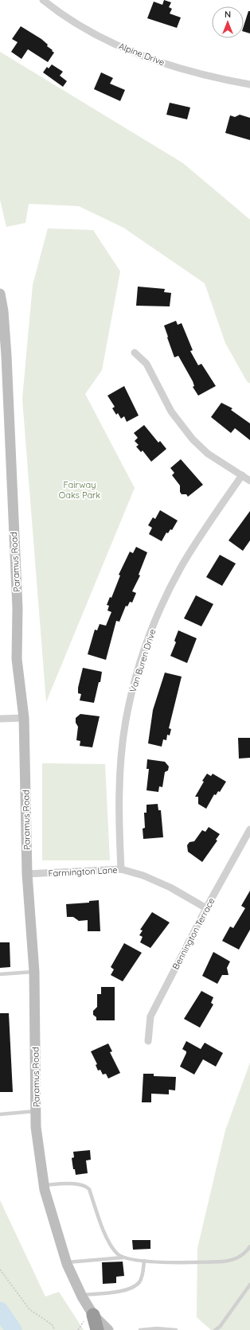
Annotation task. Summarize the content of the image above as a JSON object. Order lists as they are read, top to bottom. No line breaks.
{"streets":{"main road":["Paramus Road"],"street":["Alpine Drive","Van Buren Drive","Farmington Lane","Bennington Terrace"]},"crossings":[["Paramus Road","Farmington Lane"],["Van Buren Drive","Farmington Lane"],["Farmington Lane","Bennington Terrace"]],"parks":["Fairway Oaks Park"],"north":"top"}
